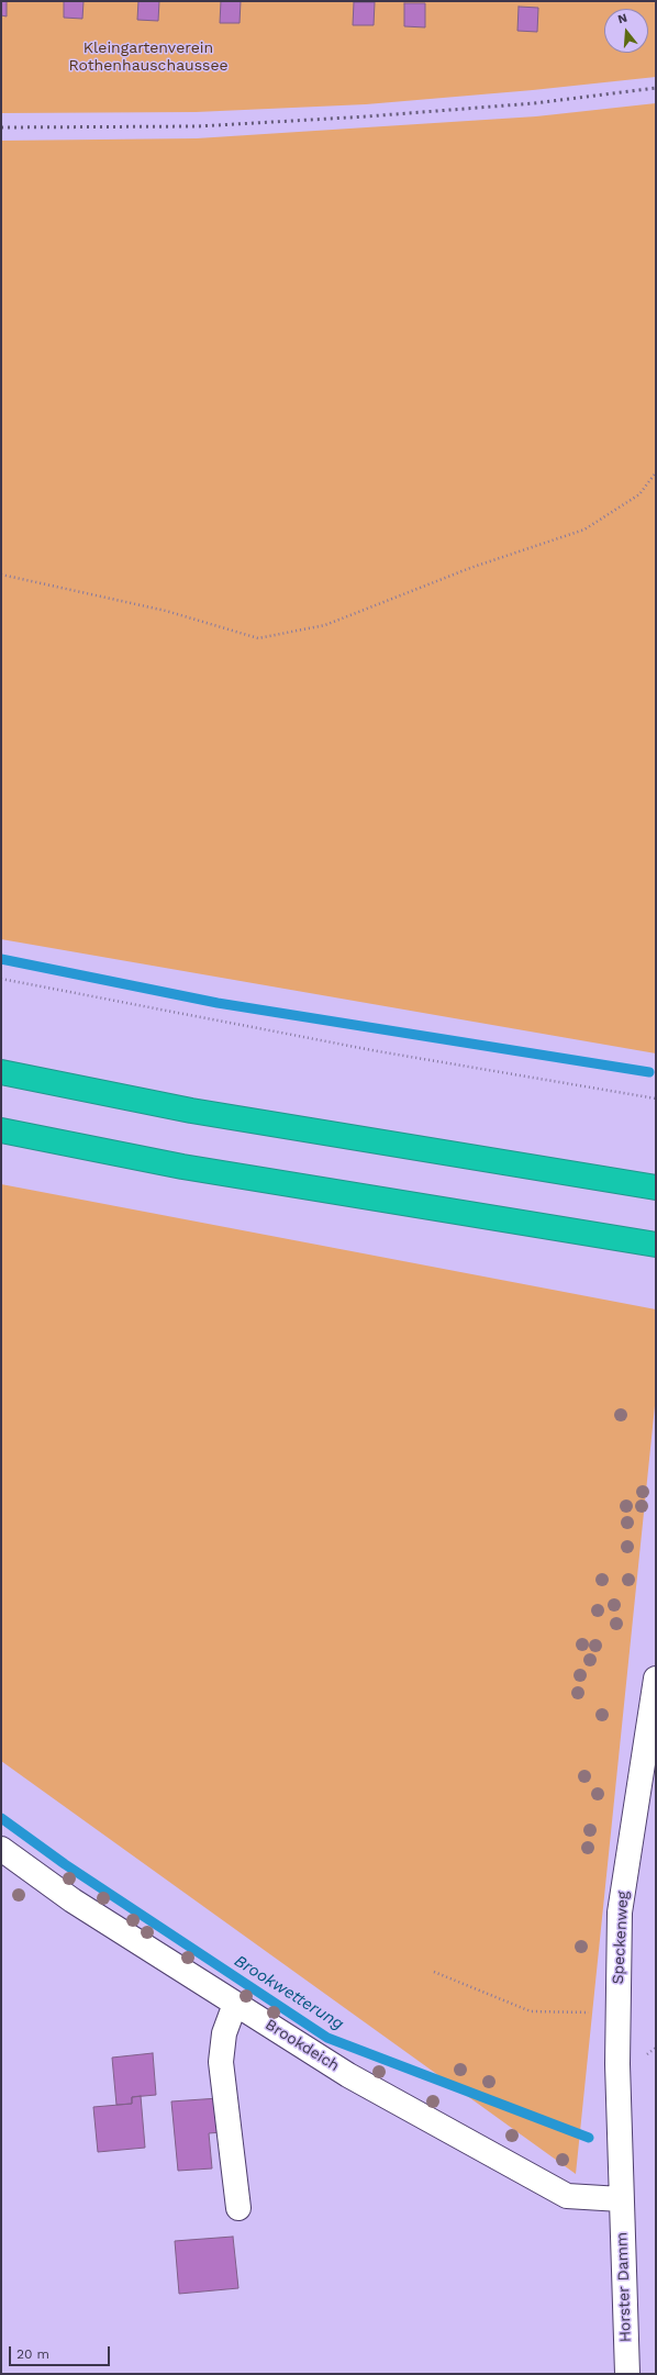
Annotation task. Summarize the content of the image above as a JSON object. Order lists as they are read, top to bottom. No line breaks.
{"streets":{"street":["Speckenweg","Brookdeich","Horster Damm"]},"crossings":[["Speckenweg","Brookdeich"],["Speckenweg","Horster Damm"],["Brookdeich","Horster Damm"]],"water":["Brookwetterung"],"parks":["Kleingartenverein Rothenhauschaussee"],"scale_bar":"20 m","north":"top"}
